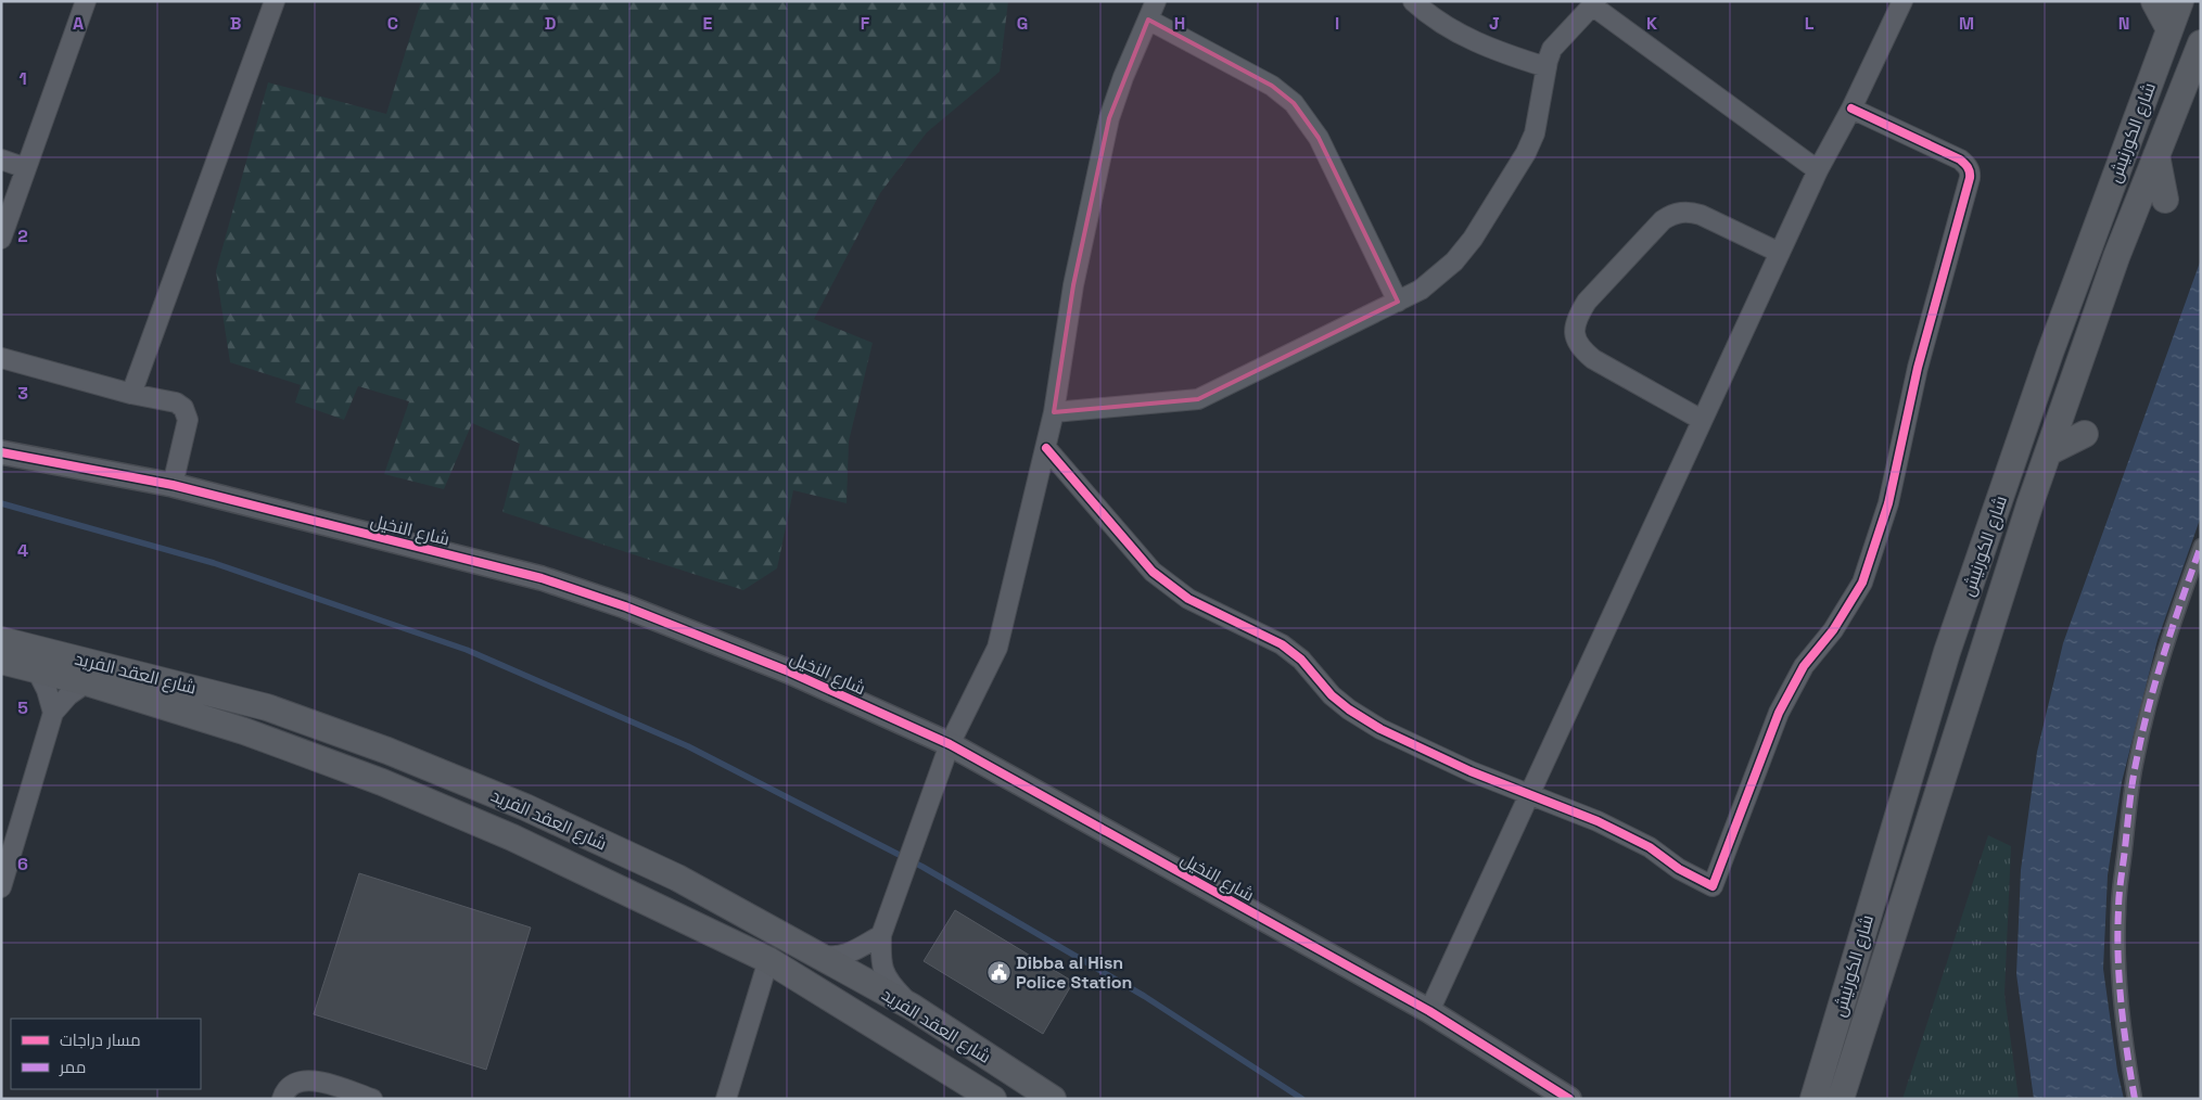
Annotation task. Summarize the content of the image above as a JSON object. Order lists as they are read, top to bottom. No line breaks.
{"streets":{"main road":["شارع الكورنيش","شارع العقد الفريد"],"street":["شارع النخيل"]},"places":{"public building":["Dibba al Hisn Police Station"]},"legend":["مسار دراجات","ممر"],"grid":{"columns":["A","B","C","D","E","F","G","H","I","J","K","L","M","N"],"rows":["1","2","3","4","5","6"]}}
